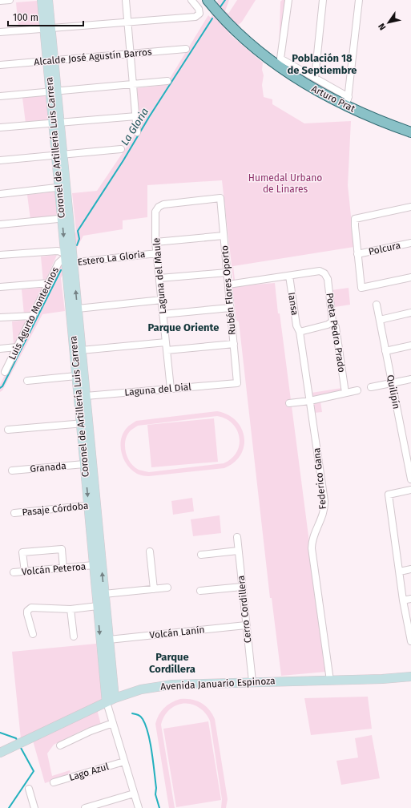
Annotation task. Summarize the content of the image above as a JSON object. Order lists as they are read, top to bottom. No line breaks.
{"streets":{"main road":["Arturo Prat"],"street":["Alcalde José Agustín Barros","Coronel de Artillería Luis Carrera","Polcura","Estero La Gloria","Laguna del Maule","Rubén Flores Oporto","Iansa","Luis Agurto Montecinos","Poeta Pedro Prado","Laguna del Dial","Quilipín","Granada","Federico Gana","Pasaje Córdoba","Volcán Peteroa","Cerro Cordillera","Volcán Lanín","Avenida Januario Espinoza","Lago Azul"]},"crossings":[["Alcalde José Agustín Barros","Coronel de Artillería Luis Carrera"],["Coronel de Artillería Luis Carrera","Estero La Gloria"],["Coronel de Artillería Luis Carrera","Luis Agurto Montecinos"],["Coronel de Artillería Luis Carrera","Laguna del Dial"],["Coronel de Artillería Luis Carrera","Granada"],["Coronel de Artillería Luis Carrera","Pasaje Córdoba"],["Coronel de Artillería Luis Carrera","Volcán Peteroa"],["Coronel de Artillería Luis Carrera","Volcán Lanín"],["Coronel de Artillería Luis Carrera","Avenida Januario Espinoza"],["Coronel de Artillería Luis Carrera","Lago Azul"],["Estero La Gloria","Laguna del Maule"],["Estero La Gloria","Luis Agurto Montecinos"],["Laguna del Maule","Rubén Flores Oporto"],["Laguna del Maule","Laguna del Dial"],["Rubén Flores Oporto","Laguna del Dial"],["Iansa","Poeta Pedro Prado"],["Iansa","Federico Gana"],["Federico Gana","Avenida Januario Espinoza"],["Cerro Cordillera","Volcán Lanín"],["Cerro Cordillera","Avenida Januario Espinoza"]],"districts":["Población 18 de Septiembre","Parque Oriente","Parque Cordillera"],"water":["La Gloria"],"parks":["Humedal Urbano de Linares"],"scale_bar":"100 m","north":"bottom left"}
